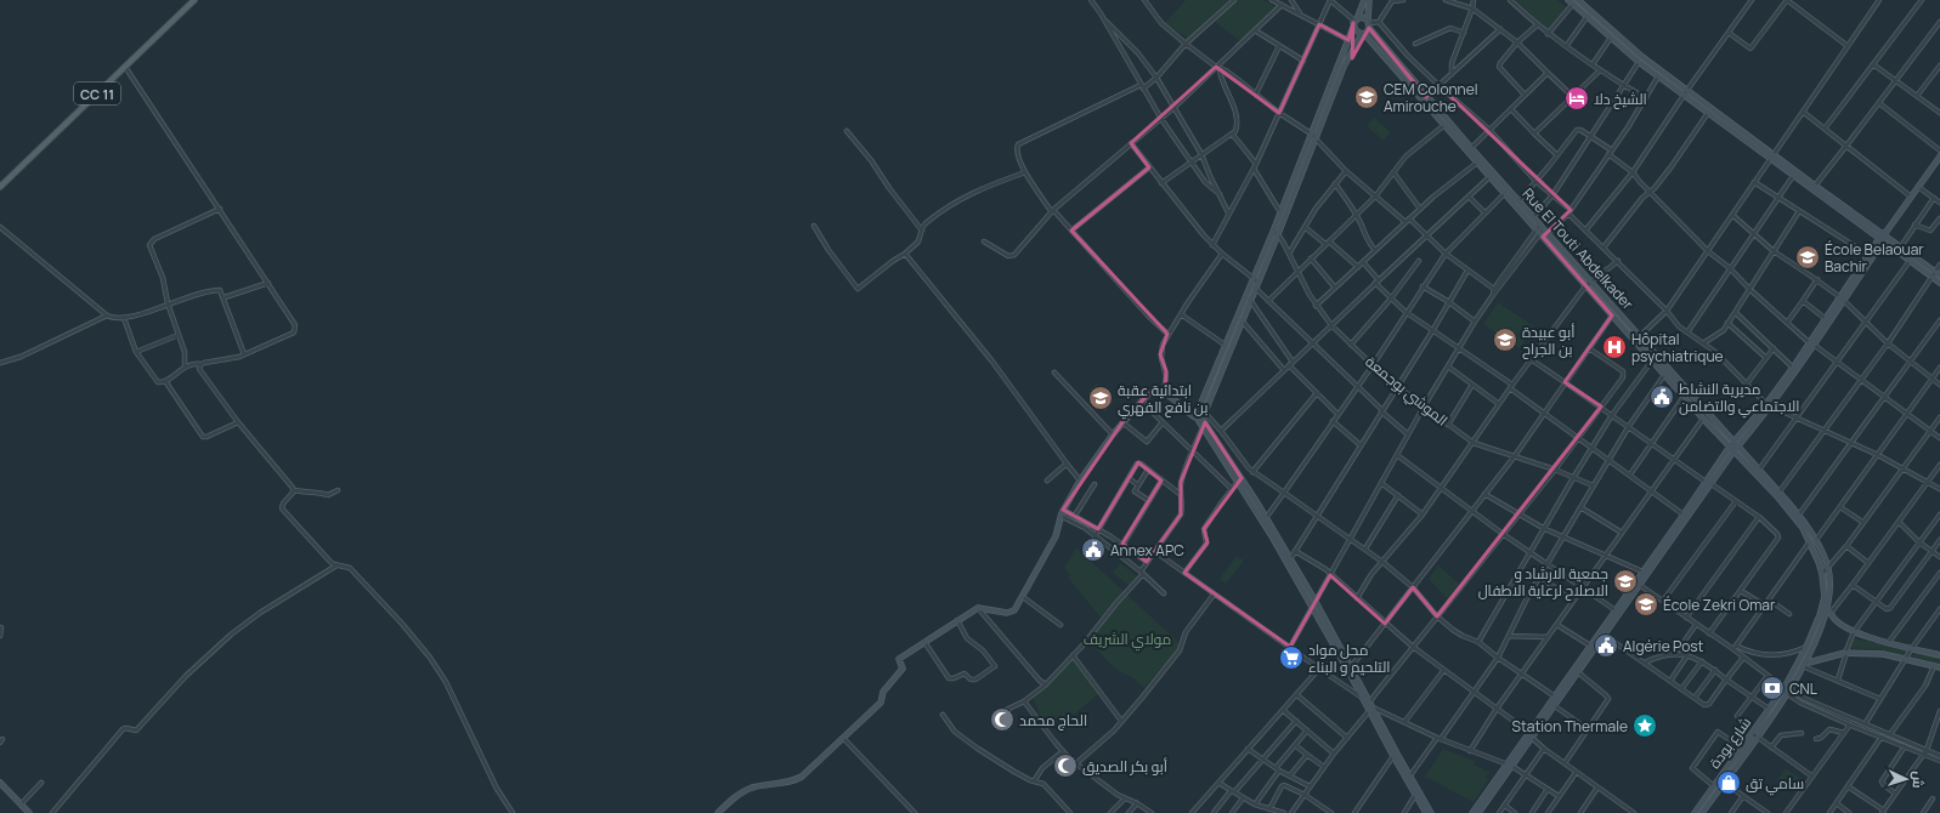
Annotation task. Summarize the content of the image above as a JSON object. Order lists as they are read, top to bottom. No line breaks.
{"streets":{"main road":["CC 11"],"street":["Rue El Touti Abdelkader","الموشي بوجمعة","شارع بودة"]},"crossings":[["Rue El Touti Abdelkader","شارع بودة"]],"parks":["مولاي الشريف"],"places":{"school or university":["CEM Colonnel Amirouche","École Belaouar Bachir","أبو عبيدة بن الجراح","ابتدائية عقبة بن نافع الفهري","جمعية الارشاد و الاصلاح لرعاية الاطفال","École Zekri Omar"],"hotel":["الشيخ دلا"],"hospital":["Hôpital psychiatrique"],"public building":["مديرية النشاط الاجتماعي والتضامن","Annex APC","Algérie Post"],"supermarket":["محل مواد التلحيم و البناء"],"bank":["CNL"],"mosque":["الحاج محمد","أبو بكر الصديق"],"place":["Station Thermale"],"shop":["سامي تق"]},"north":"right"}
